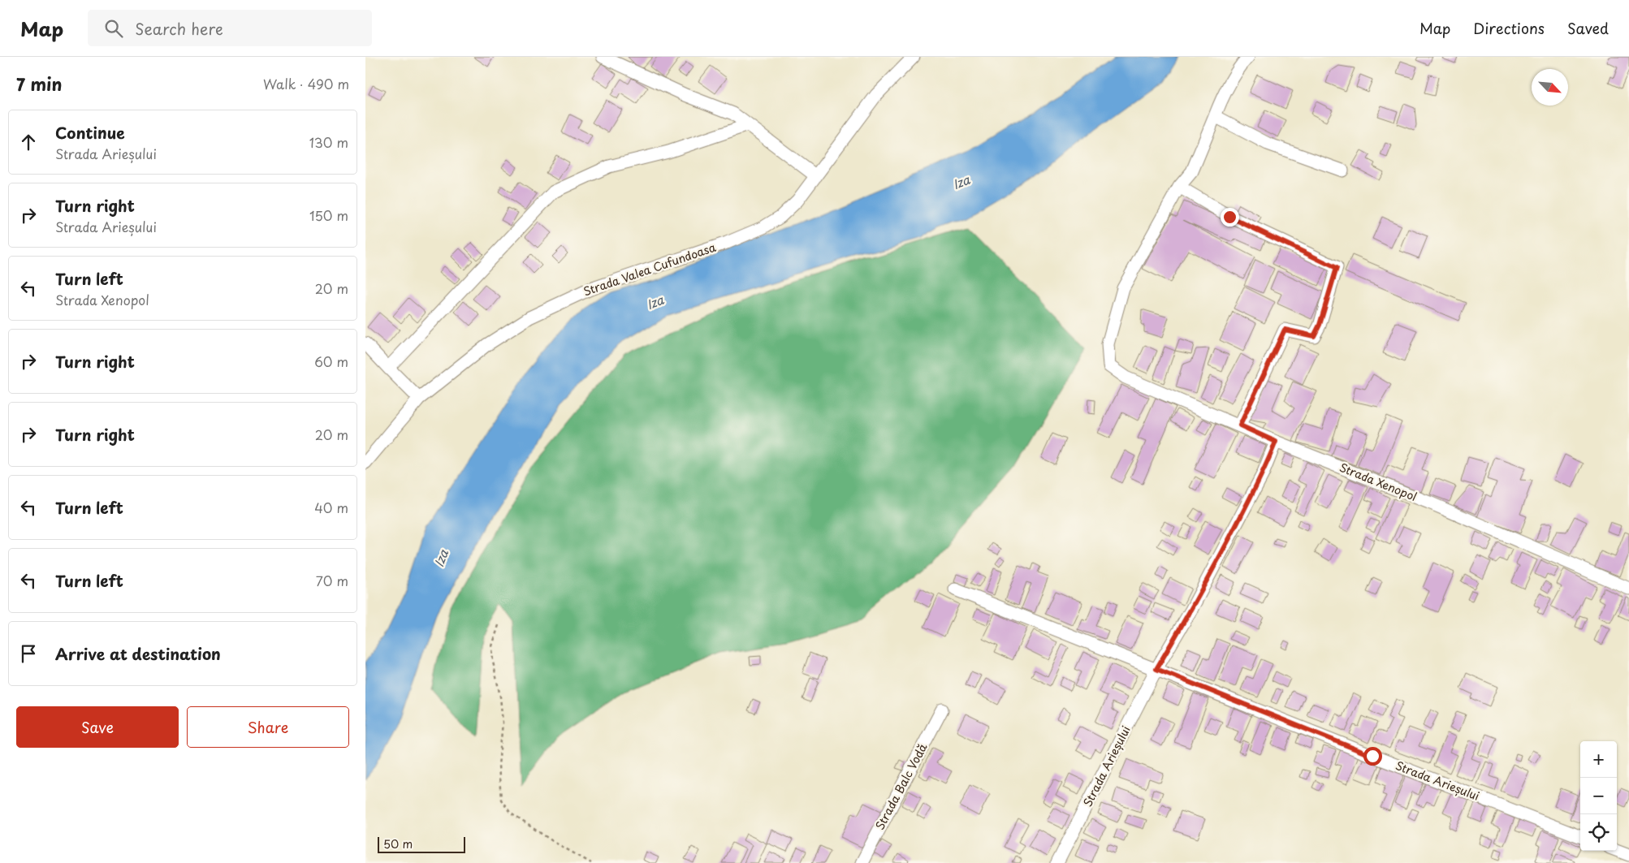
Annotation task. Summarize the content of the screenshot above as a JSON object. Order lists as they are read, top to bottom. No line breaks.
{"streets":{"street":["Strada Valea Cufundoasa","Strada Xenopol","Strada Arieșului","Strada Balc Vodă"]},"crossings":[["Strada Xenopol","Strada Arieșului"]],"water":["Iza"],"scale_bar":"50 m","north":"bottom right","page":{"header":"Map","search":"Search here","nav":["Map","Directions","Saved"],"heading":["7 min","Walk · 490 m"],"list":[["Continue","Strada Arieșului","130 m"],["Turn right","Strada Arieșului","150 m"],["Turn left","Strada Xenopol","20 m"],["Turn right","60 m"],["Turn right","20 m"],["Turn left","40 m"],["Turn left","70 m"],"Arrive at destination"],"buttons":["Save","Share"],"map_buttons":["+","−"],"scale":"50 m"}}
